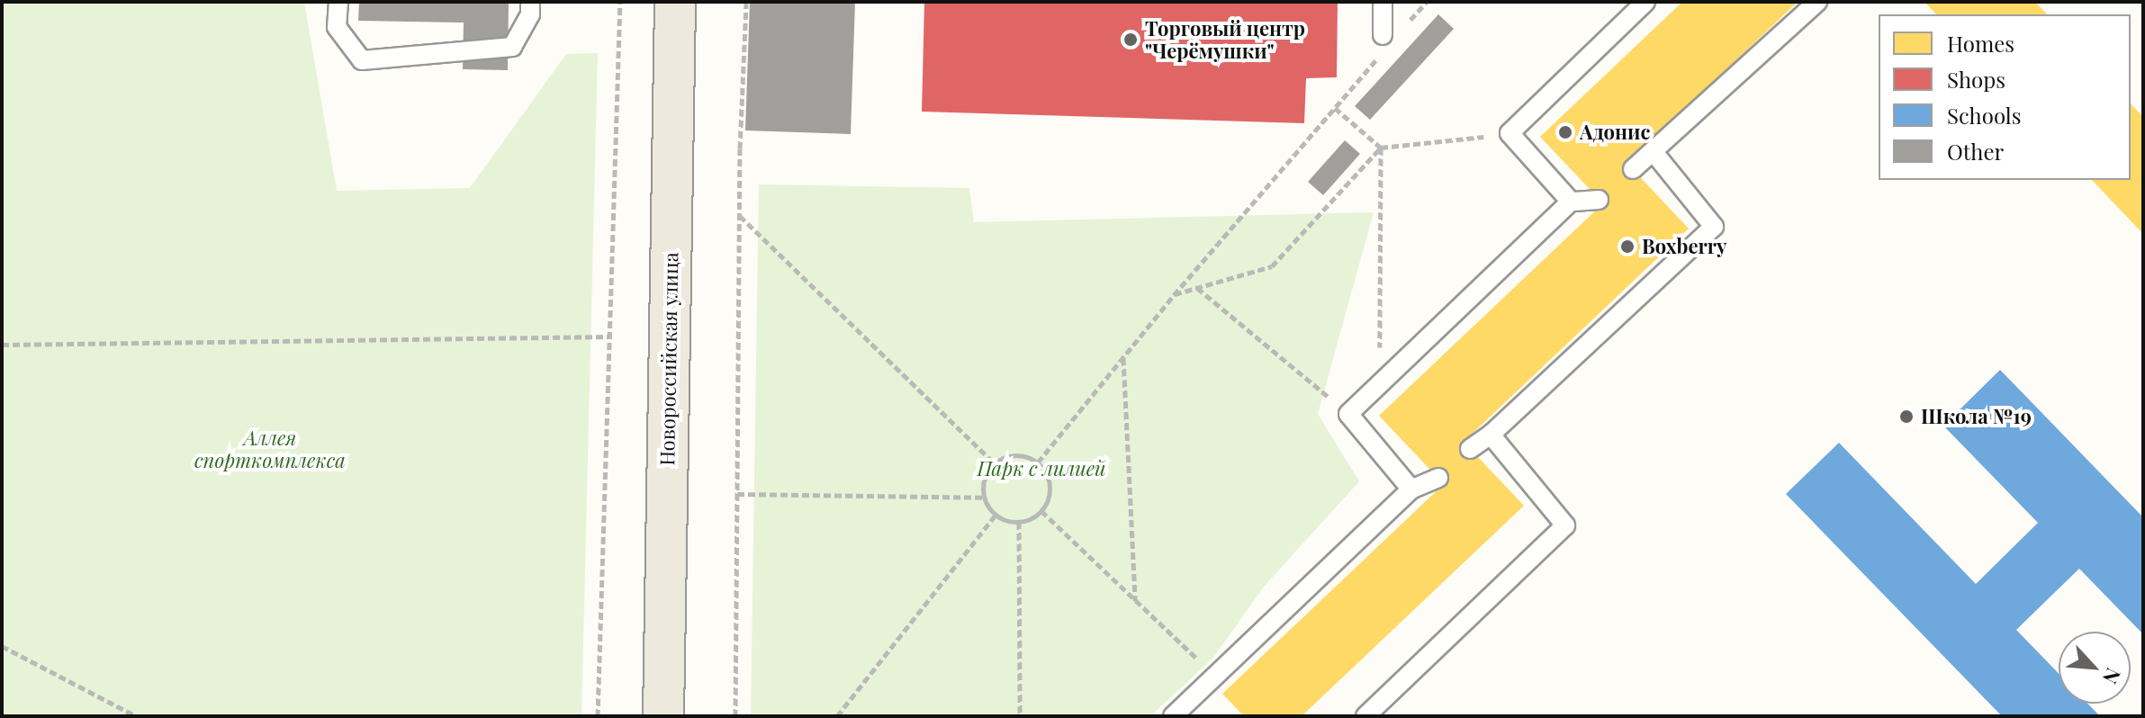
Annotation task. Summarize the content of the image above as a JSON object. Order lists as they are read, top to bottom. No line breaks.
{"streets":{"main road":["Новороссийская улица"]},"parks":["Аллея спорткомплекса","Парк с лилией"],"places":["Торговый центр \"Черёмушки\"","Адонис","Boxberry","Школа №19"],"legend":["Homes","Shops","Schools","Other"],"north":"bottom right"}
